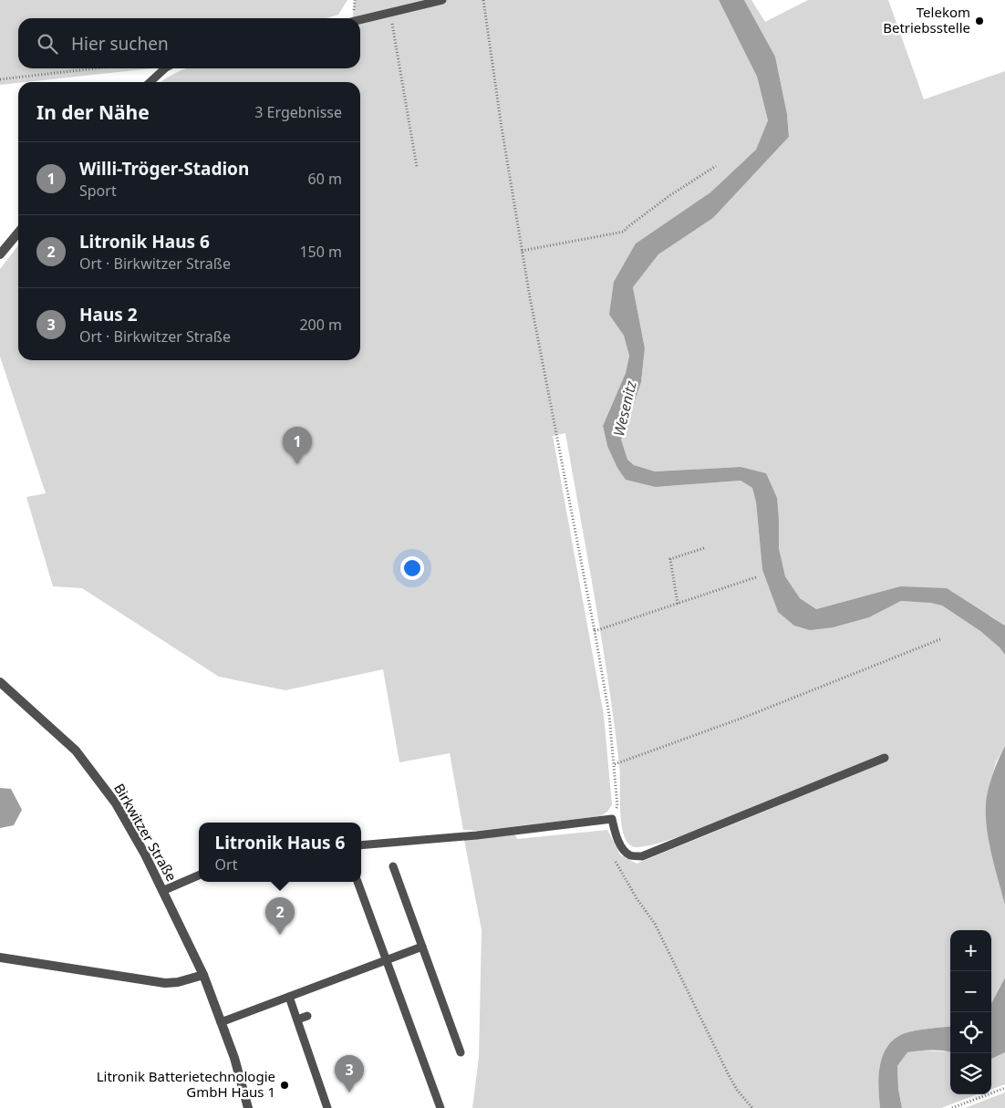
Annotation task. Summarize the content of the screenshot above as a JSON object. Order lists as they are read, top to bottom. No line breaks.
{"streets":{"street":["Birkwitzer Straße"]},"water":["Wesenitz"],"places":["Telekom Betriebsstelle","Litronik Batterietechnologie GmbH Haus 1"],"page":{"search":"Hier suchen","heading":["In der Nähe","3 Ergebnisse"],"list":[{"mark":"1","name":"Willi-Tröger-Stadion","note":"Sport","value":"60 m"},{"mark":"2","name":"Litronik Haus 6","note":"Ort · Birkwitzer Straße","value":"150 m"},{"mark":"3","name":"Haus 2","note":"Ort · Birkwitzer Straße","value":"200 m"}],"pins":["1","2","3"],"popup":["Litronik Haus 6","Ort"],"map_buttons":["+","−"]}}
